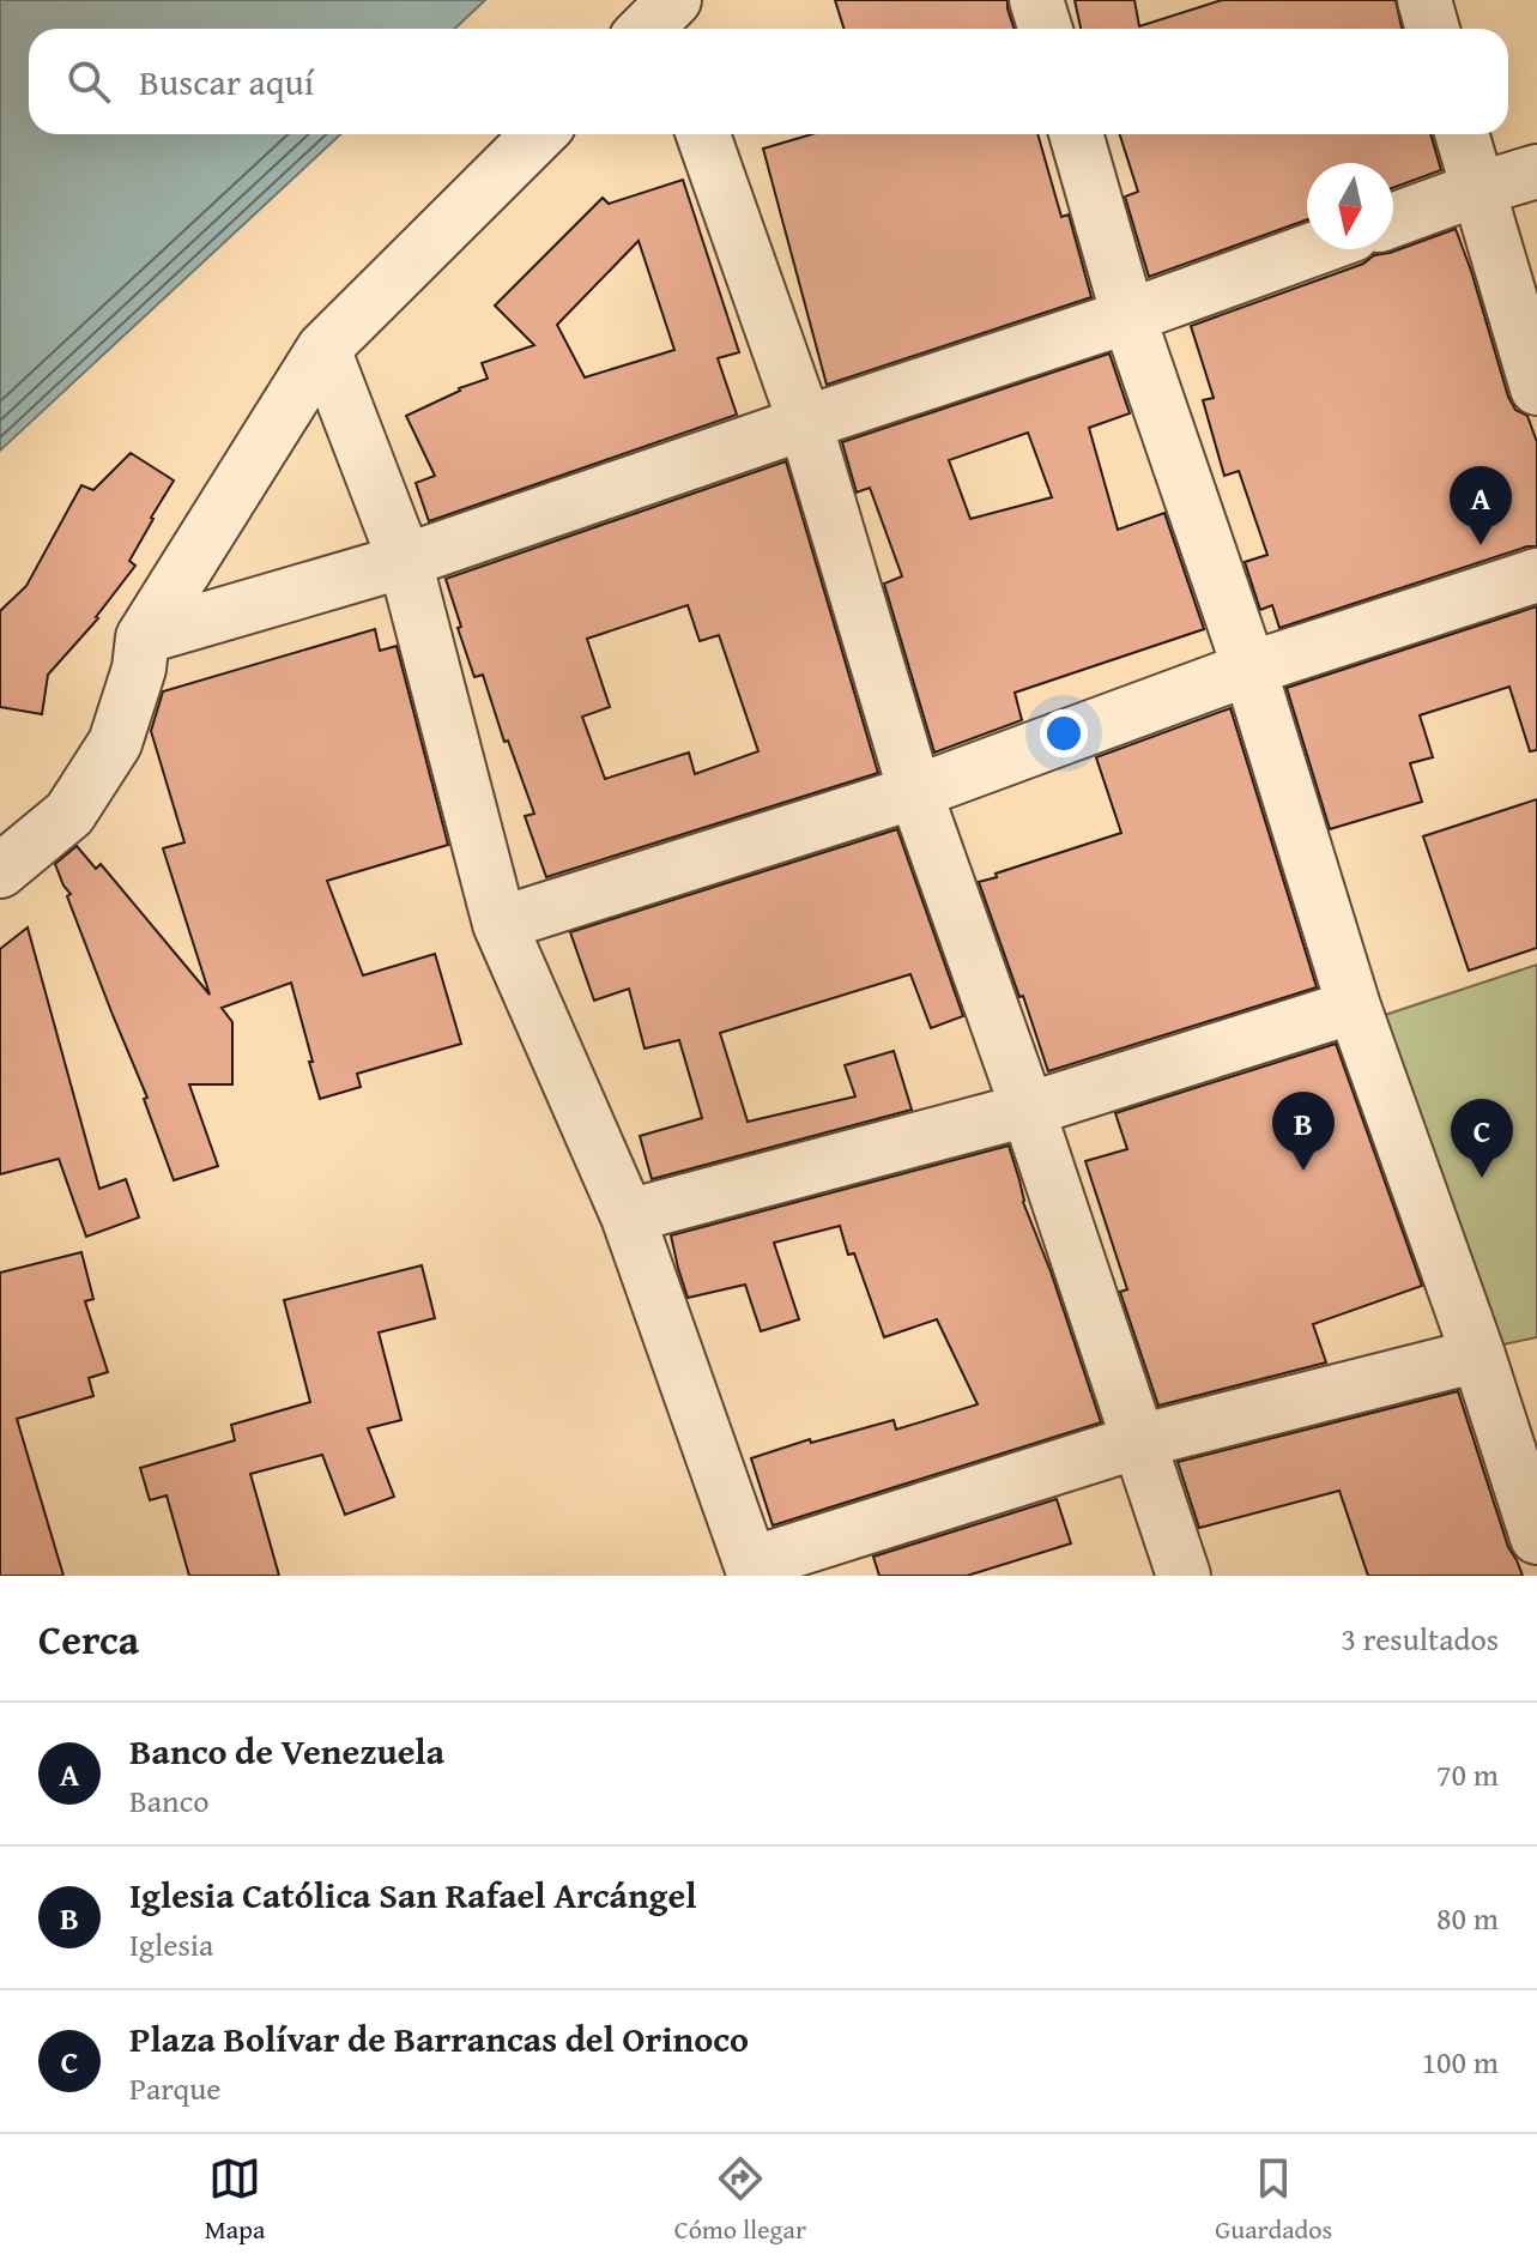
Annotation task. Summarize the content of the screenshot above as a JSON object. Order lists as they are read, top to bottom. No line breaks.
{"north":"bottom","page":{"search":"Buscar aquí","pins":["A","B","C"],"heading":["Cerca","3 resultados"],"list":[{"mark":"A","name":"Banco de Venezuela","note":"Banco","value":"70 m"},{"mark":"B","name":"Iglesia Católica San Rafael Arcángel","note":"Iglesia","value":"80 m"},{"mark":"C","name":"Plaza Bolívar de Barrancas del Orinoco","note":"Parque","value":"100 m"}],"nav":["Mapa","Cómo llegar","Guardados"]}}
